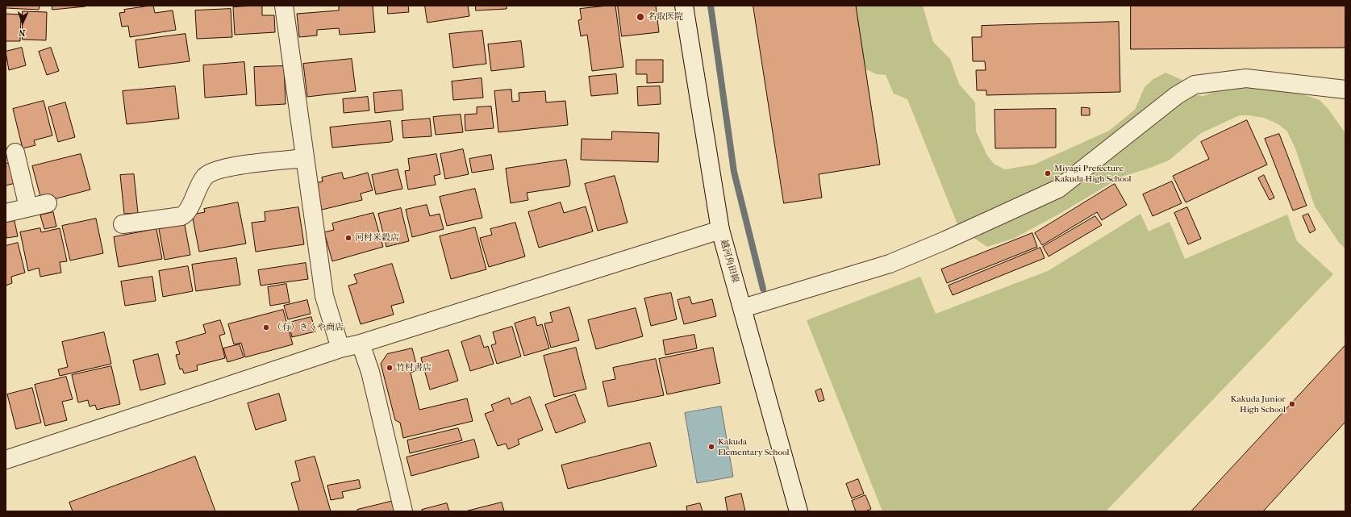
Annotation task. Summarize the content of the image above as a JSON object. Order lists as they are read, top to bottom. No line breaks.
{"streets":{"street":["越河角田線"]},"places":["名取医院","Miyagi Prefecture Kakuda High School","河村米穀店","（有）きくや商店","竹村書店","Kakuda Junior High School","Kakuda Elementary School"],"north":"bottom"}
